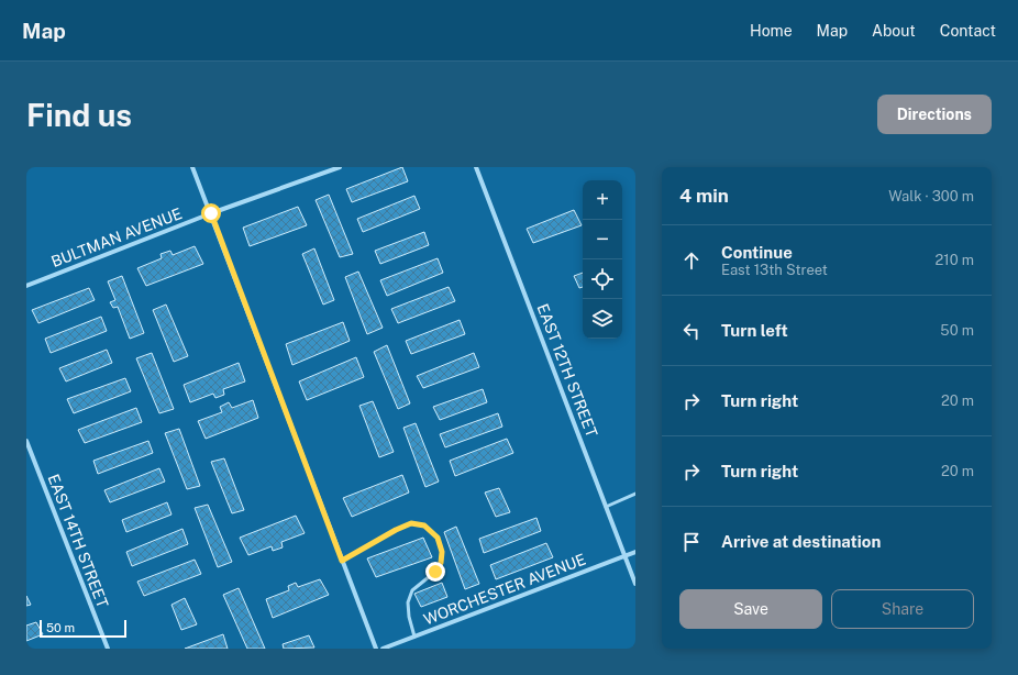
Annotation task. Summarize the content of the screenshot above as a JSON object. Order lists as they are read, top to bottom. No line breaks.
{"streets":{"street":["BULTMAN AVENUE","EAST 12TH STREET","EAST 14TH STREET","WORCHESTER AVENUE"]},"crossings":[["EAST 12TH STREET","WORCHESTER AVENUE"]],"scale_bar":"50 m","page":{"header":"Map","nav":["Home","Map","About","Contact"],"buttons":["Directions",["Save","Share"]],"title":"Find us","heading":["4 min","Walk · 300 m"],"map_buttons":["+","−"],"list":[["Continue","East 13th Street","210 m"],["Turn left","50 m"],["Turn right","20 m"],["Turn right","20 m"],"Arrive at destination"],"scale":"50 m"}}
